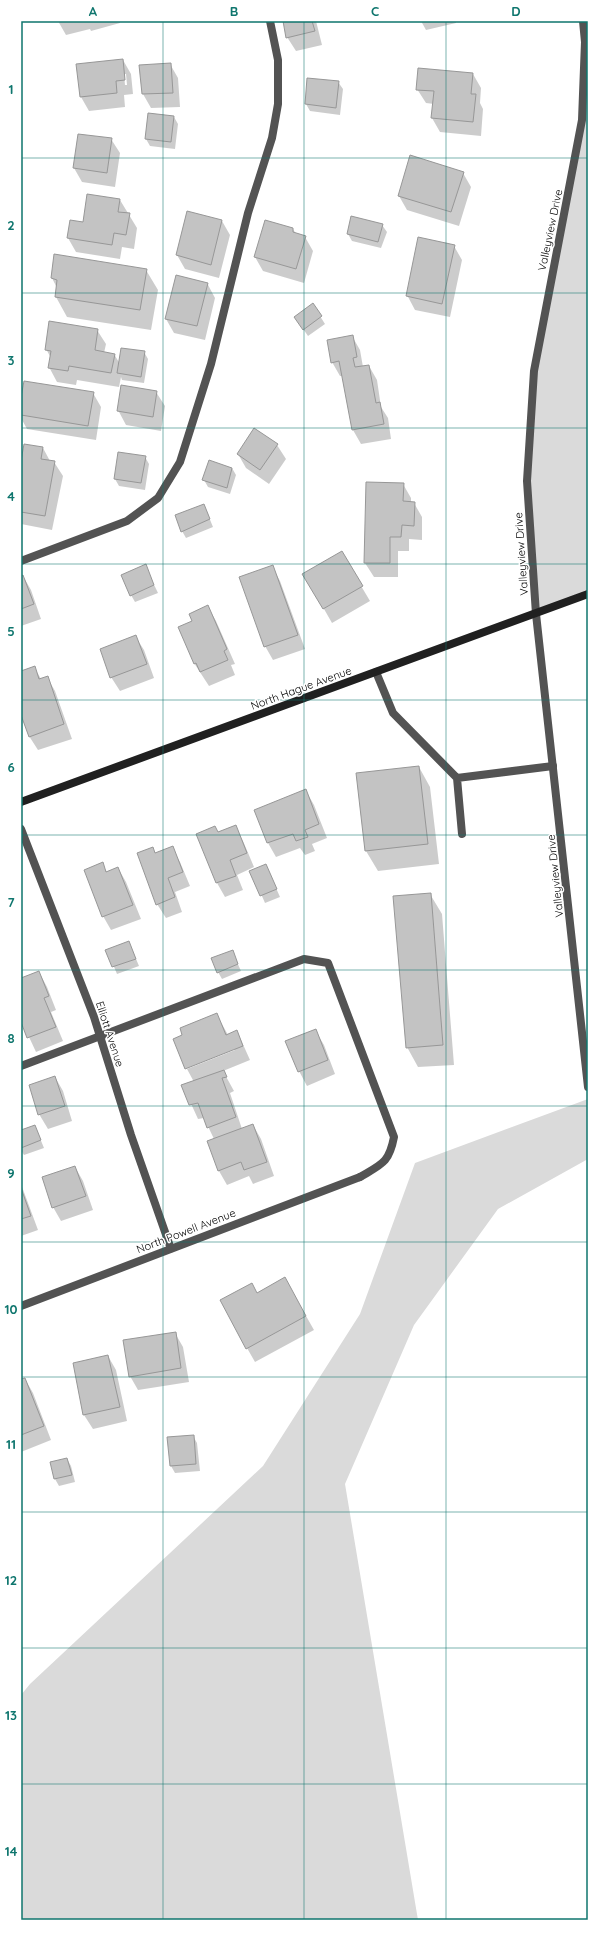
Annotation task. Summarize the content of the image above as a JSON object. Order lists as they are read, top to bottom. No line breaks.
{"streets":{"main road":["North Hague Avenue"],"street":["Valleyview Drive","Elliott Avenue","North Powell Avenue"]},"crossings":[["Valleyview Drive","North Hague Avenue"],["Elliott Avenue","North Powell Avenue"]],"grid":{"columns":["A","B","C","D"],"rows":["1","2","3","4","5","6","7","8","9","10","11","12","13","14"]}}
